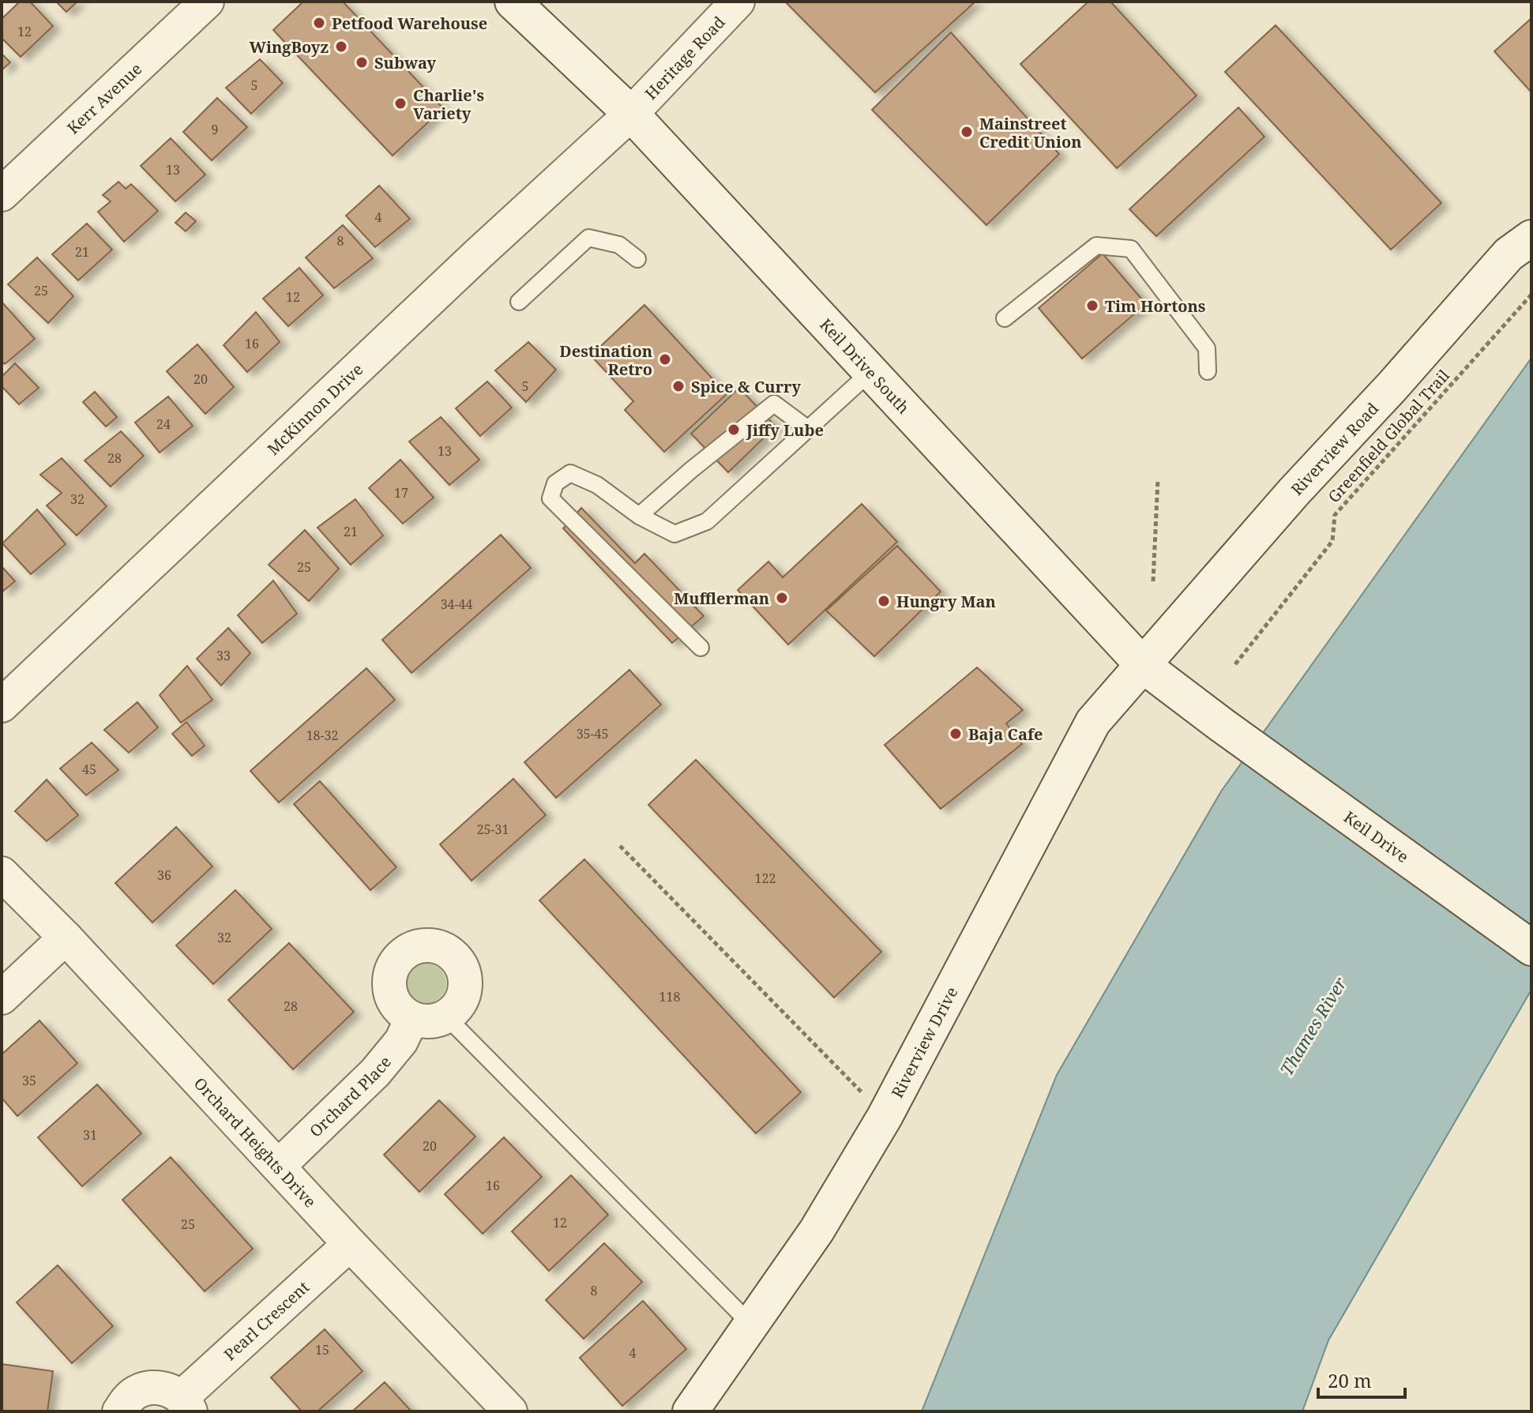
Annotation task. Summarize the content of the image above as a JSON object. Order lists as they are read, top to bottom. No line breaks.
{"streets":{"main road":["Keil Drive South","Riverview Road","Keil Drive","Riverview Drive"],"street":["Heritage Road","Kerr Avenue","McKinnon Drive","Orchard Place","Orchard Heights Drive","Pearl Crescent"],"path":["Greenfield Global Trail"]},"crossings":[["Heritage Road","Keil Drive South"],["Heritage Road","McKinnon Drive"],["Keil Drive South","McKinnon Drive"],["Keil Drive South","Riverview Road"],["Keil Drive South","Keil Drive"],["Keil Drive South","Riverview Drive"],["Riverview Road","Riverview Drive"],["Orchard Place","Orchard Heights Drive"],["Orchard Heights Drive","Pearl Crescent"]],"water":["Thames River"],"places":["Petfood Warehouse","WingBoyz","Subway","Charlie's Variety","Mainstreet Credit Union","Tim Hortons","Destination Retro","Spice & Curry","Jiffy Lube","Mufflerman","Hungry Man","Baja Cafe"],"house_numbers":["12","5","9","13","4","8","21","25","12","16","20","5","24","13","28","17","32","21","25","34-44","33","35-45","18-32","45","25-31","36","122","32","118","28","35","31","20","16","12","25","8","15","4"],"scale_bar":"20 m"}
